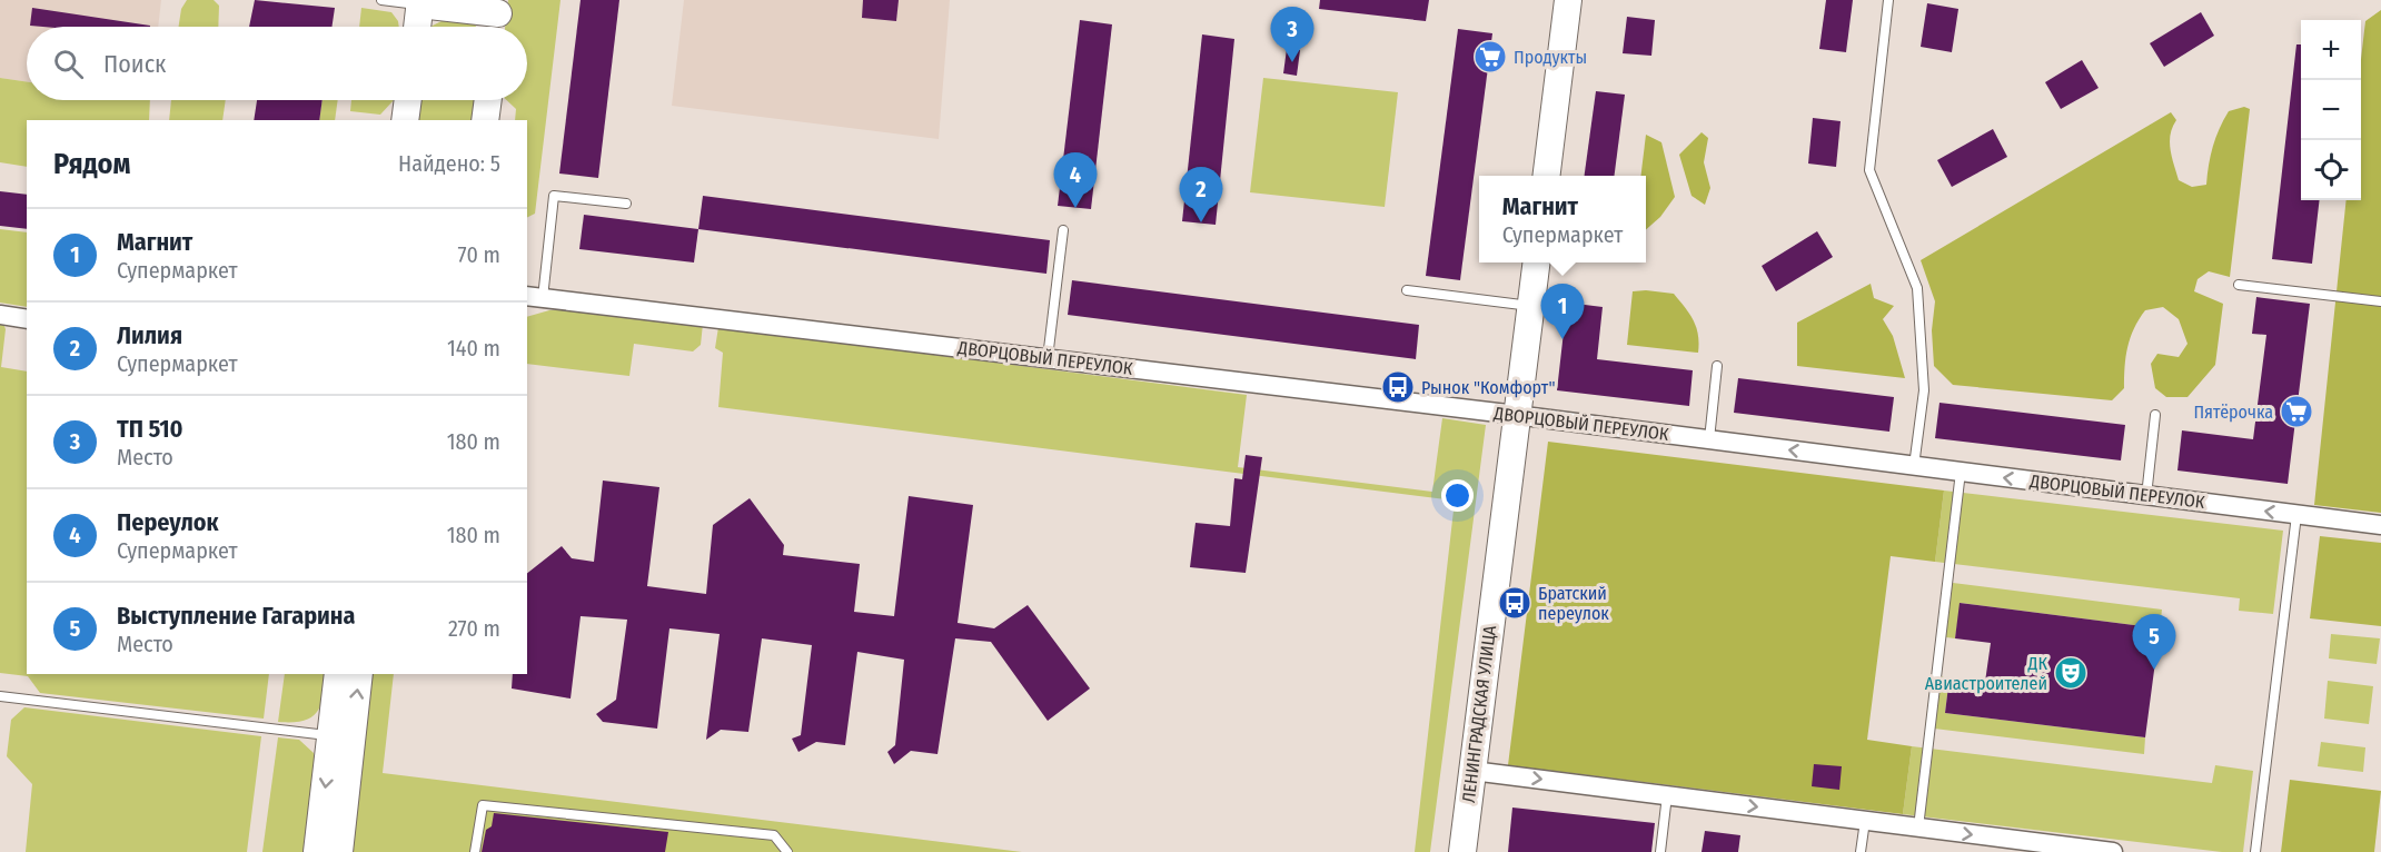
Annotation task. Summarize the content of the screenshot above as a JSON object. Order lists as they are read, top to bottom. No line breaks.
{"streets":{"main road":["ЛЕНИНГРАДСКАЯ УЛИЦА"],"street":["ДВОРЦОВЫЙ ПЕРЕУЛОК"]},"crossings":[["ДВОРЦОВЫЙ ПЕРЕУЛОК","ЛЕНИНГРАДСКАЯ УЛИЦА"]],"places":{"supermarket":["Продукты","Пятёрочка"],"bus stop":["Рынок \"Комфорт\"","Братский переулок"],"theatre":["ДК Авиастроителей"]},"page":{"pins":["3","4","2","1","5"],"map_buttons":["+","−"],"search":"Поиск","heading":["Рядом","Найдено: 5"],"popup":["Магнит","Супермаркет"],"list":[{"mark":"1","name":"Магнит","note":"Супермаркет","value":"70 m"},{"mark":"2","name":"Лилия","note":"Супермаркет","value":"140 m"},{"mark":"3","name":"ТП 510","note":"Место","value":"180 m"},{"mark":"4","name":"Переулок","note":"Супермаркет","value":"180 m"},{"mark":"5","name":"Выступление Гагарина","note":"Место","value":"270 m"}]}}
